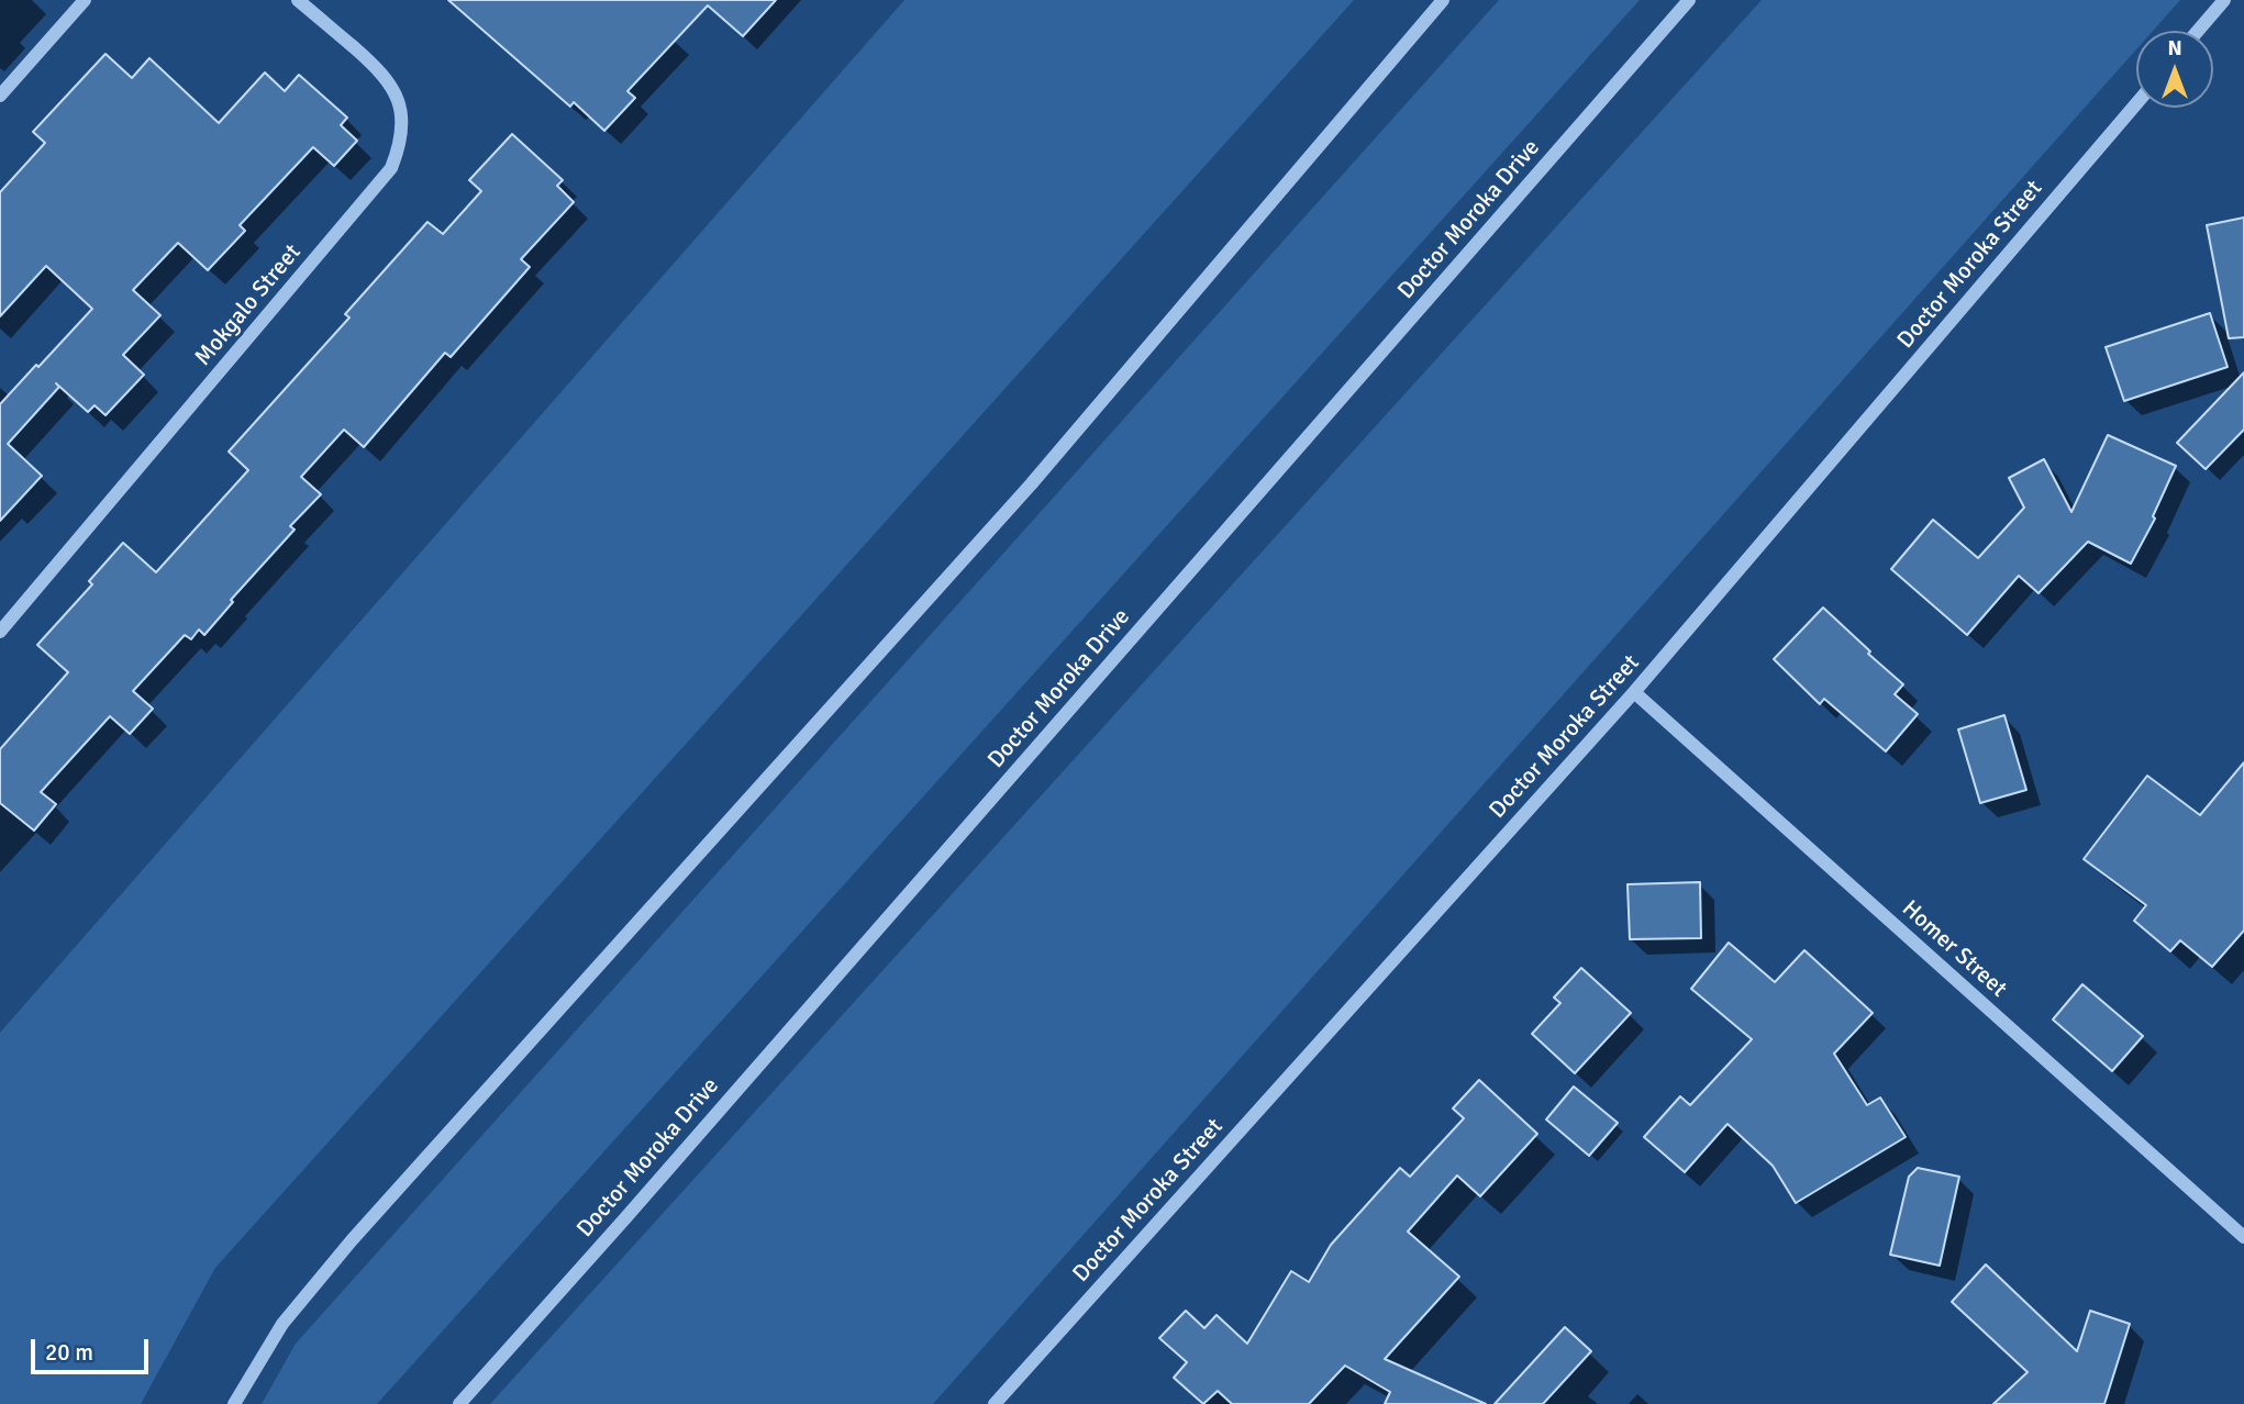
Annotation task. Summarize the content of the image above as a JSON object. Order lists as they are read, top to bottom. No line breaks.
{"streets":{"street":["Doctor Moroka Drive","Doctor Moroka Street","Mokgalo Street","Homer Street"]},"crossings":[["Doctor Moroka Street","Homer Street"]],"scale_bar":"20 m","north":"top"}
